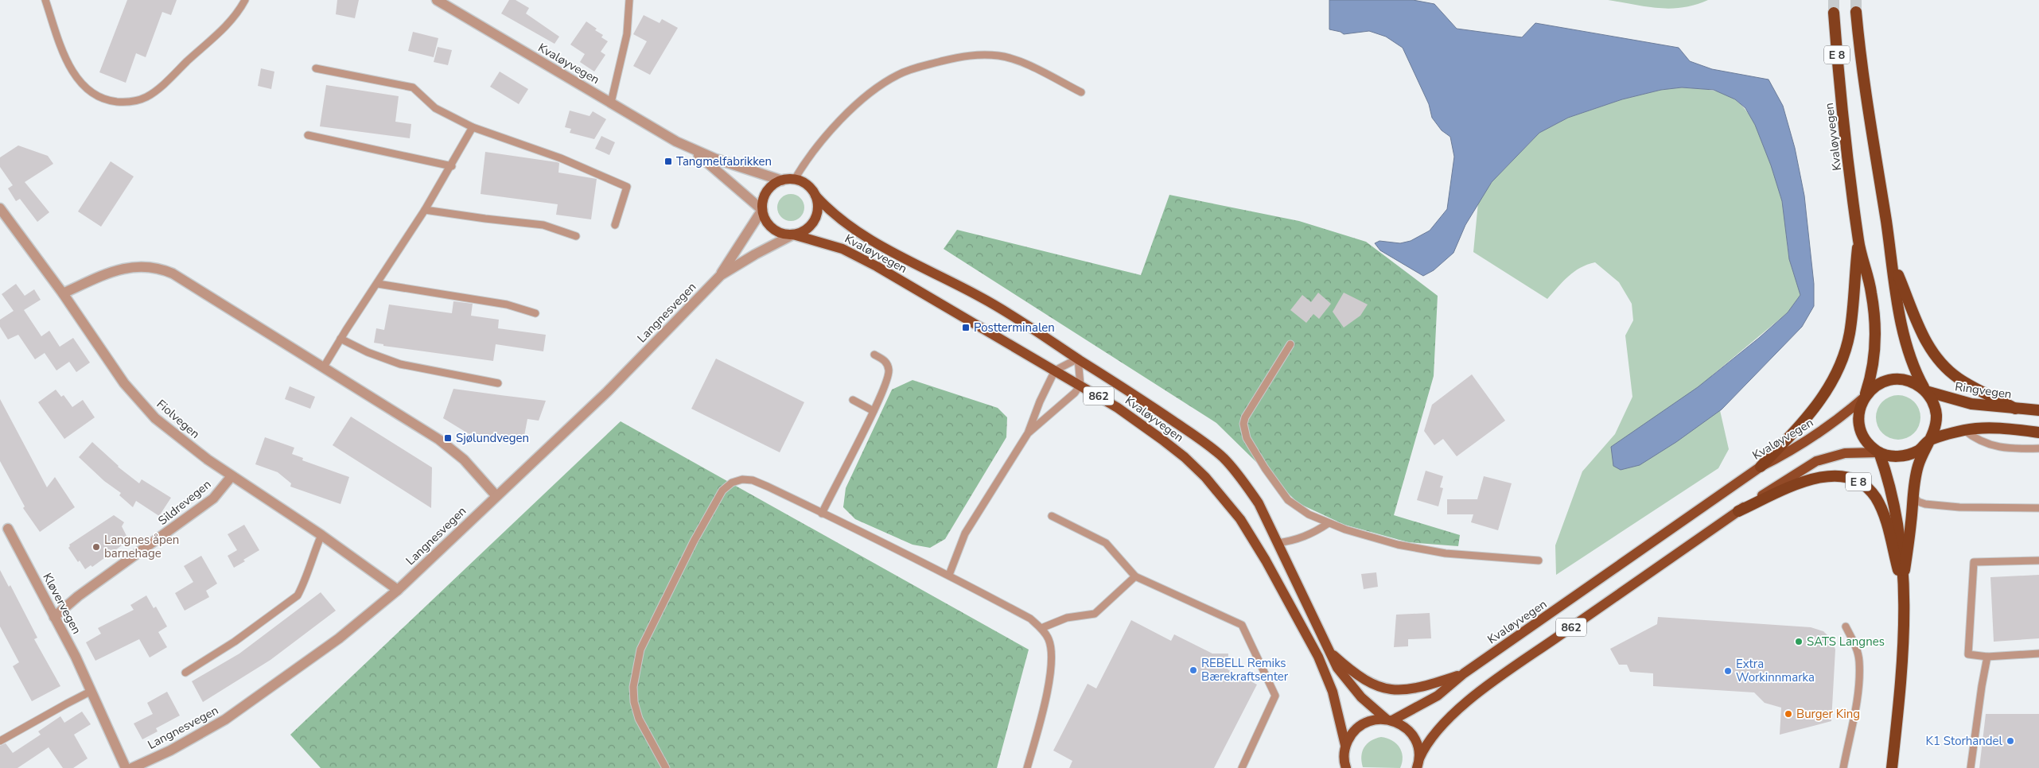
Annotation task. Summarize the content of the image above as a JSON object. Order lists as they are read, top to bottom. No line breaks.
{"streets":{"highway":["E 8","Kvaløyvegen","Ringvegen"],"main road":["862"],"street":["Langnesvegen","Fiolvegen","Sildrevegen","Kløvervegen"]},"crossings":[["E 8","Kvaløyvegen"],["E 8","Ringvegen"],["E 8","862"],["Kvaløyvegen","Langnesvegen"],["Kvaløyvegen","Ringvegen"],["Kvaløyvegen","862"],["Langnesvegen","862"],["Langnesvegen","Fiolvegen"],["Ringvegen","862"],["Fiolvegen","Sildrevegen"],["Sildrevegen","Kløvervegen"]],"places":{"transit":["Tangmelfabrikken","Postterminalen","Sjølundvegen"],"other":["Langnes åpen barnehage","SATS Langnes","REBELL Remiks Bærekraftsenter","Extra Workinnmarka","Burger King","K1 Storhandel"]}}
